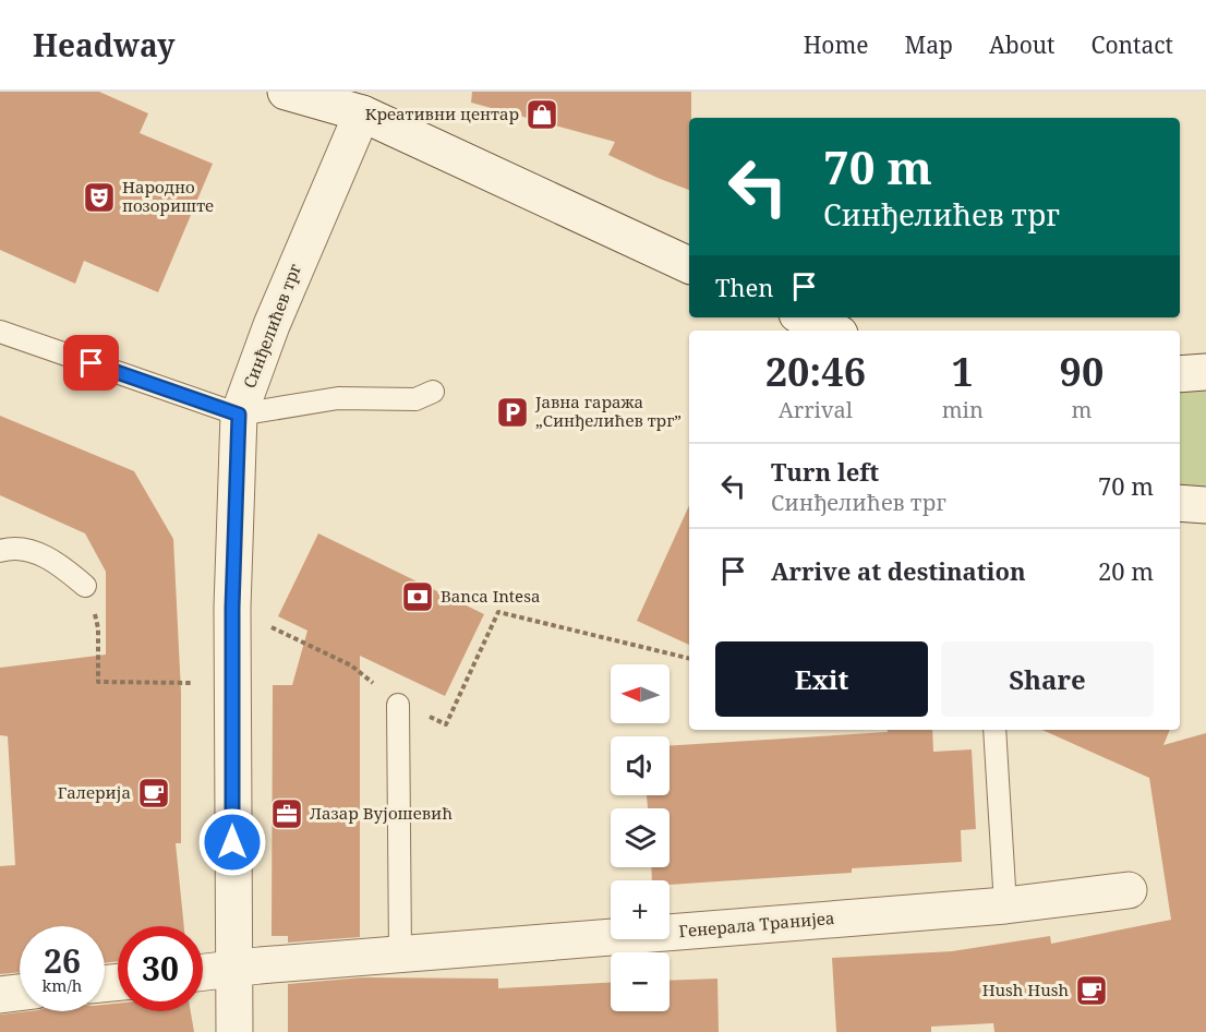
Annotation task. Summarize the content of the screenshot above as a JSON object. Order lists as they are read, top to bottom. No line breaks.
{"streets":{"street":["Синђелићев трг","Генерала Транијеа"]},"crossings":[["Синђелићев трг","Генерала Транијеа"]],"places":{"shop":["Креативни центар"],"theatre":["Народно позориште"],"parking":["Јавна гаража „Синђелићев трг”"],"bank":["Banca Intesa"],"cafe":["Галерија","Hush Hush"],"office":["Лазар Вујошевић"]},"north":"left","page":{"header":"Headway","nav":["Home","Map","About","Contact"],"turn":["70 m","Синђелићев трг"],"then":"Then","eta":["20:46","Arrival","1","min","90","m"],"list":[{"name":"Turn left","note":"Синђелићев трг","value":"70 m"},{"name":"Arrive at destination","value":"20 m"}],"buttons":["Exit","Share"],"map_buttons":["+","−"],"speed":"26 km/h","limit":"30"}}
